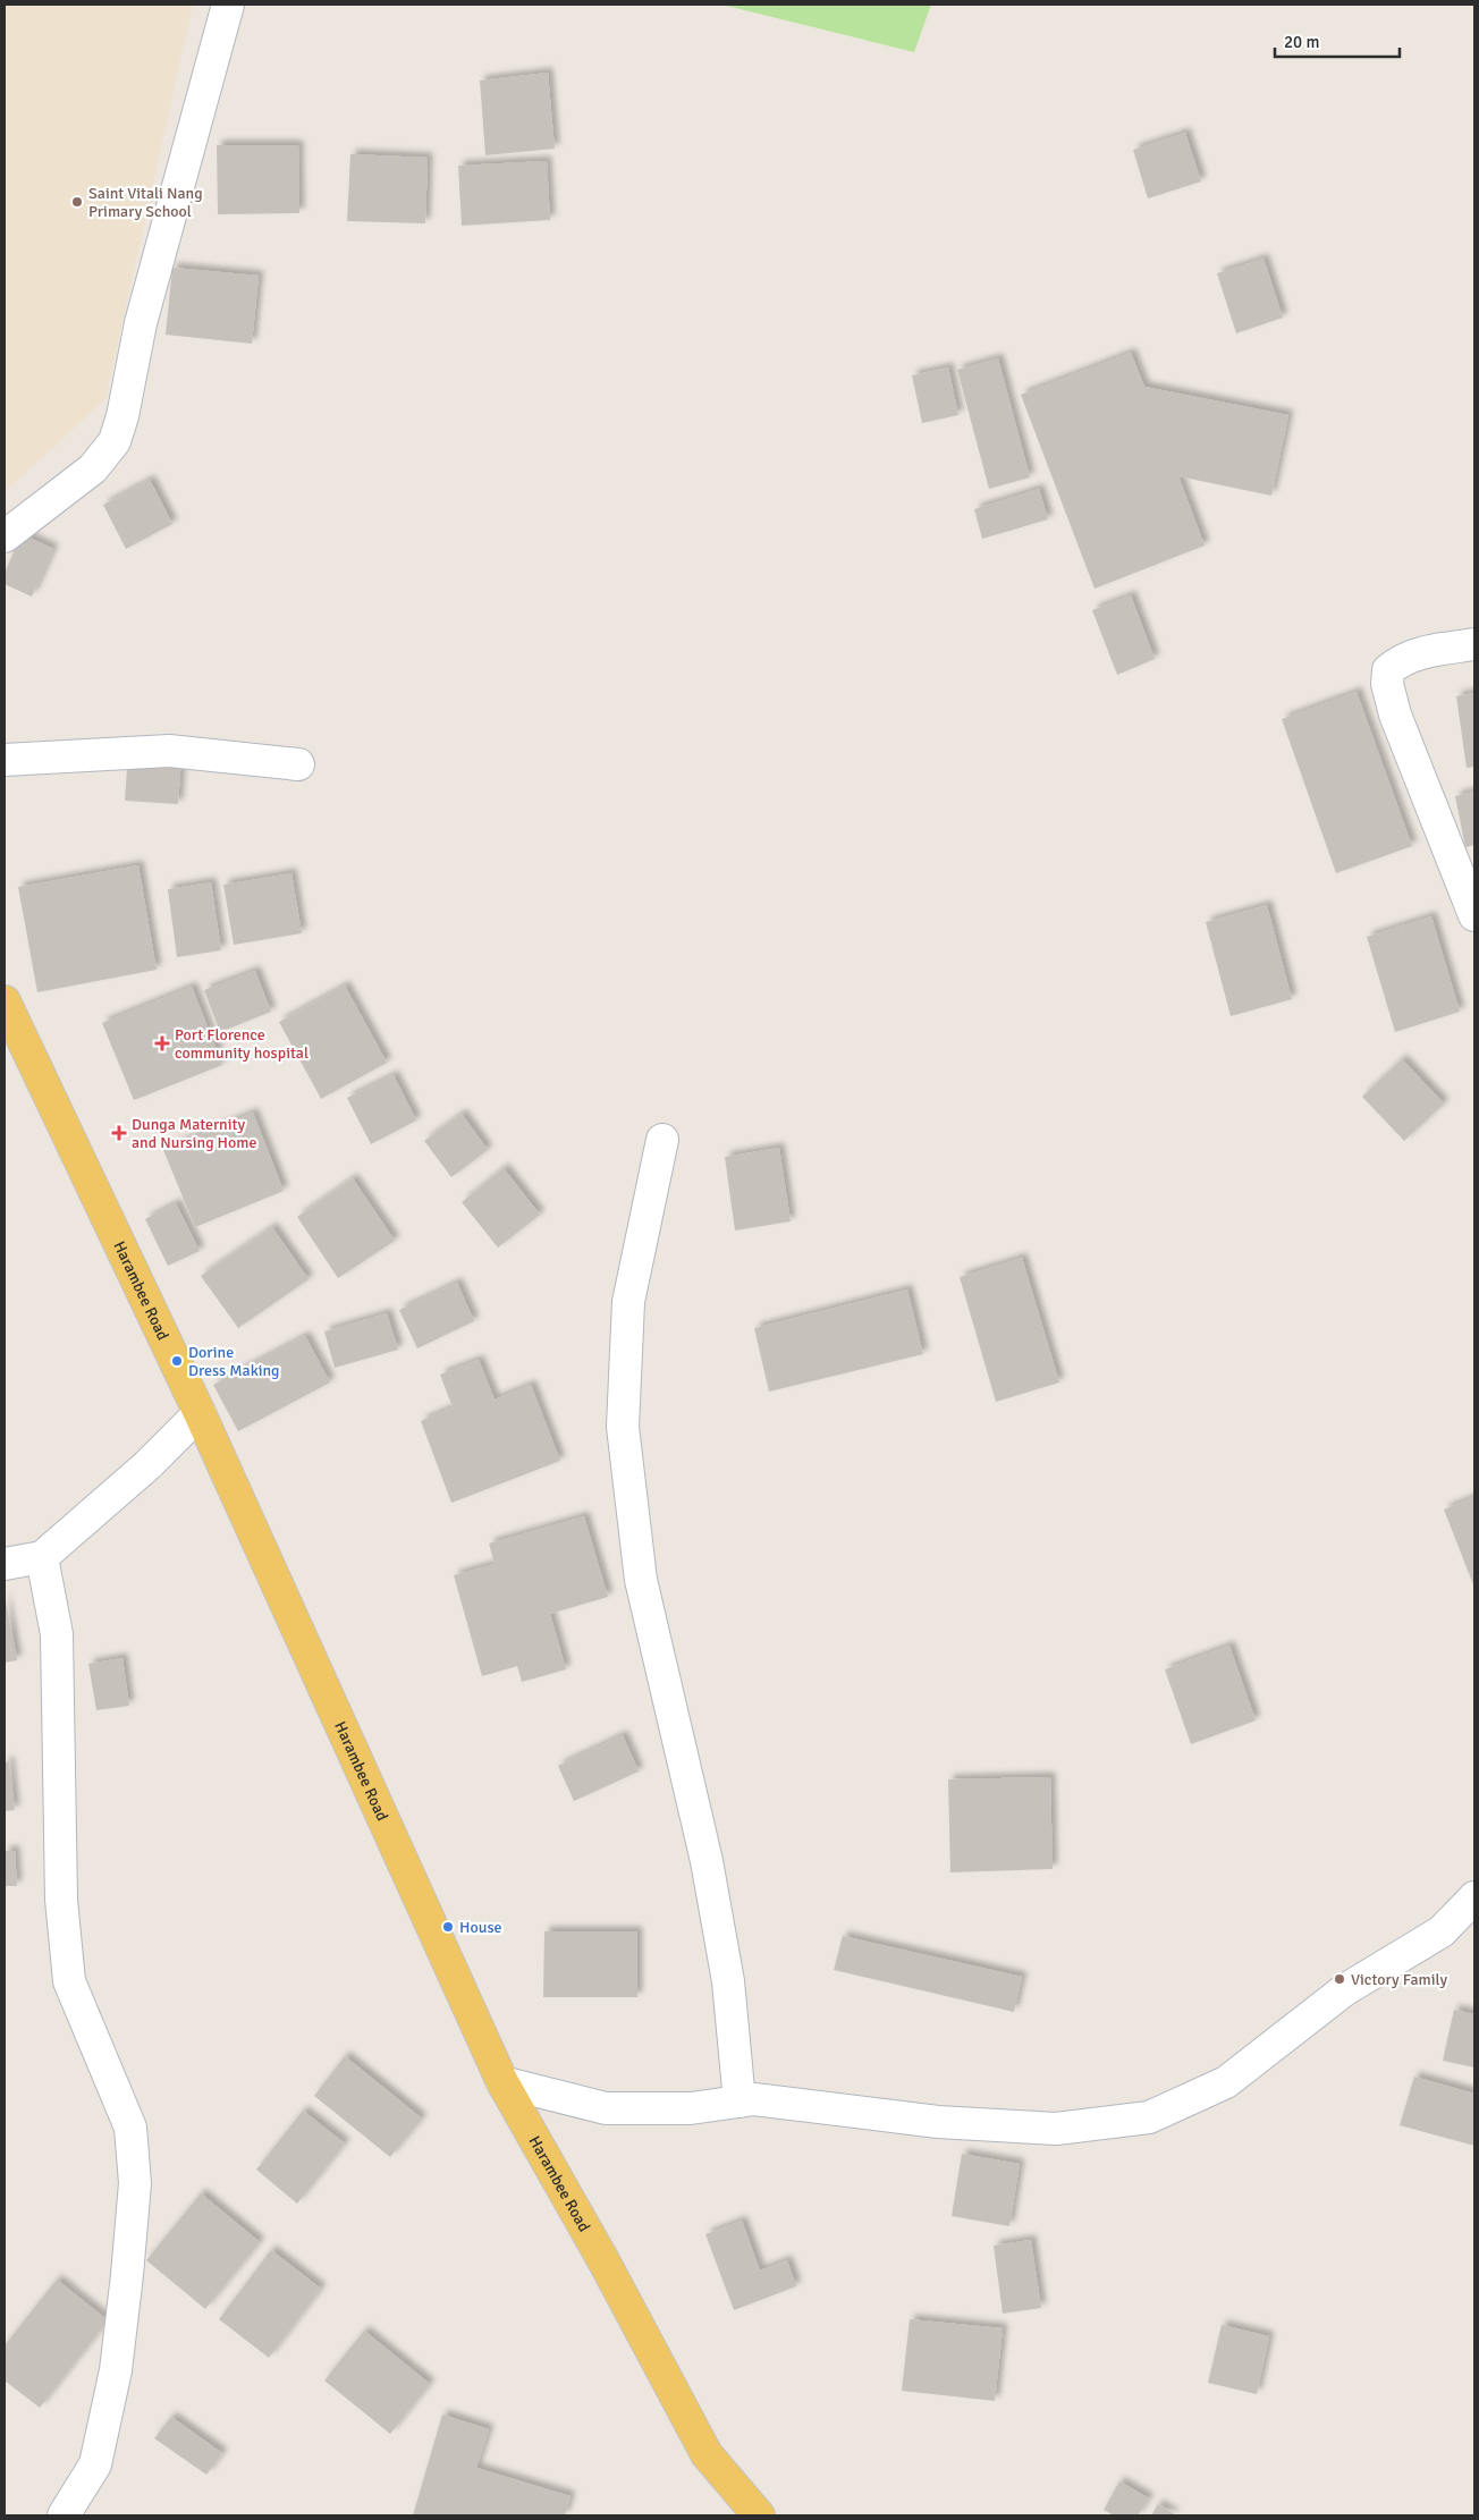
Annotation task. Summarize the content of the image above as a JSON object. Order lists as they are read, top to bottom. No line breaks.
{"streets":{"main road":["Harambee Road"]},"places":{"other":["Saint Vitali Nang Primary School","Dorine Dress Making","House","Victory Family"],"health":["Port Florence community hospital","Dunga Maternity and Nursing Home"]},"scale_bar":"20 m"}
